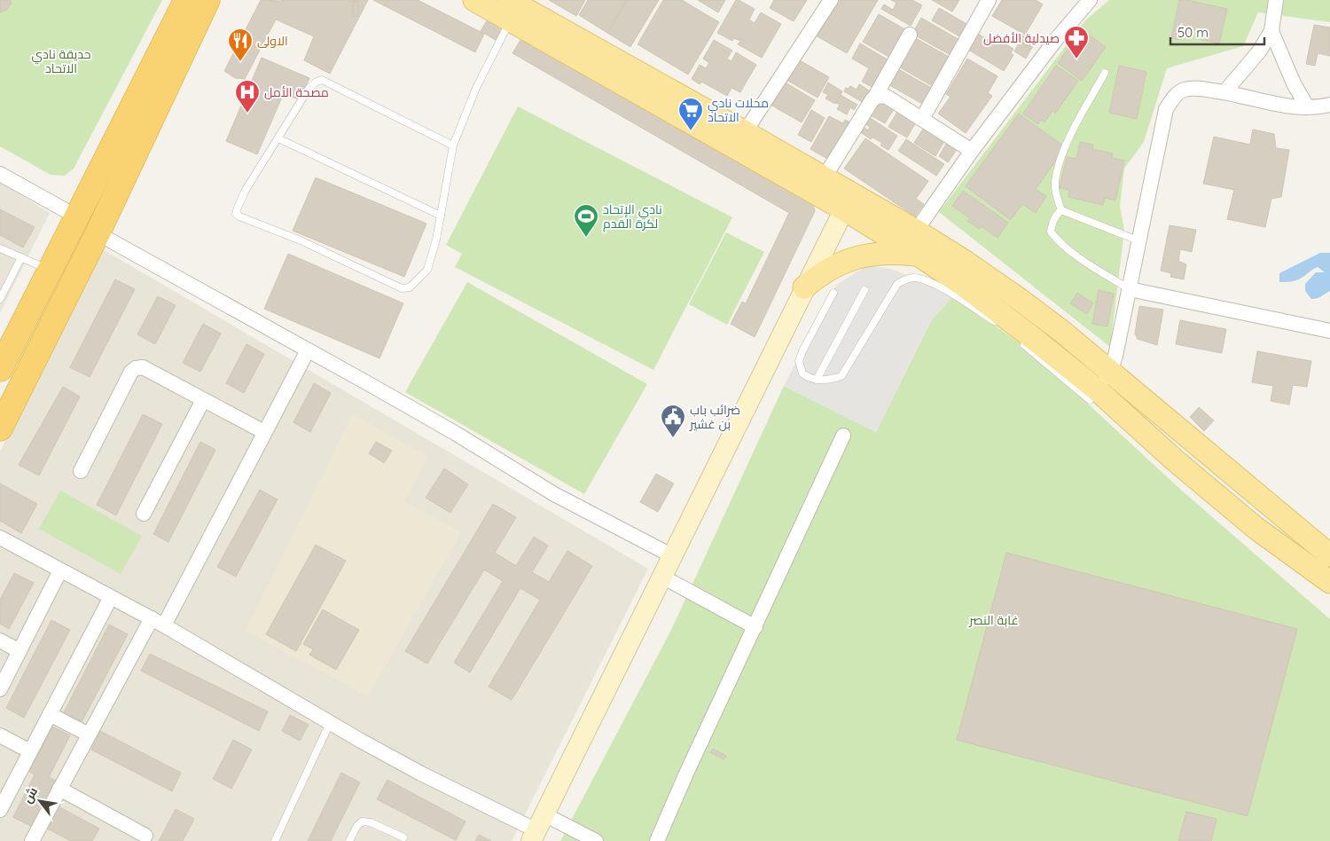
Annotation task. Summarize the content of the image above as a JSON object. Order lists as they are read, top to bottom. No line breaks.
{"parks":["حديقة نادي الاتحاد","غابة النصر"],"places":{"pharmacy":["صيدلية الأفضل"],"restaurant":["الاولى"],"hospital":["مصحة الأمل"],"supermarket":["محلات نادي الاتحاد"],"sports":["نادي الإتحاد لكرة القدم"],"public building":["ضرائب باب بن غشير"]},"scale_bar":"50 m","north":"top left"}
